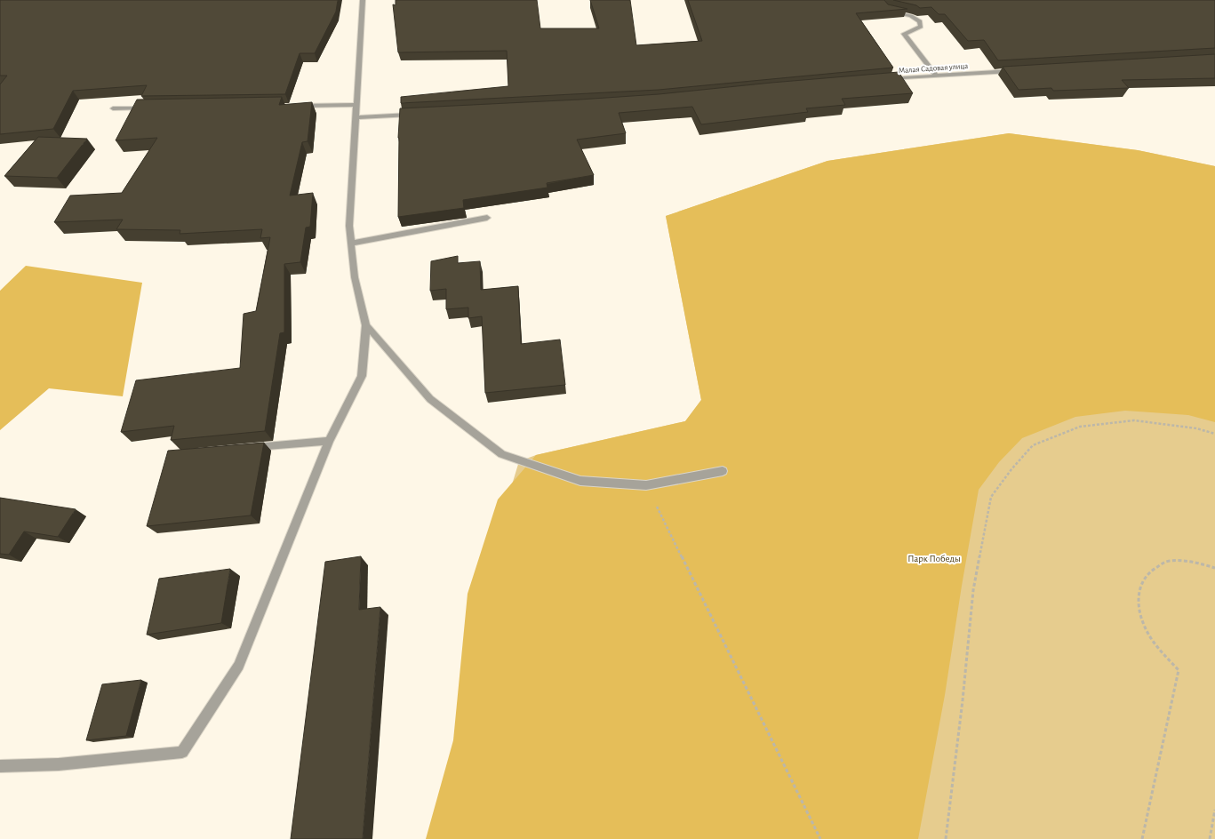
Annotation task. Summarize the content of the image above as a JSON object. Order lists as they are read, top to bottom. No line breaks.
{"streets":{"street":["Малая Садовая улица"]},"parks":["Парк Победы"]}
